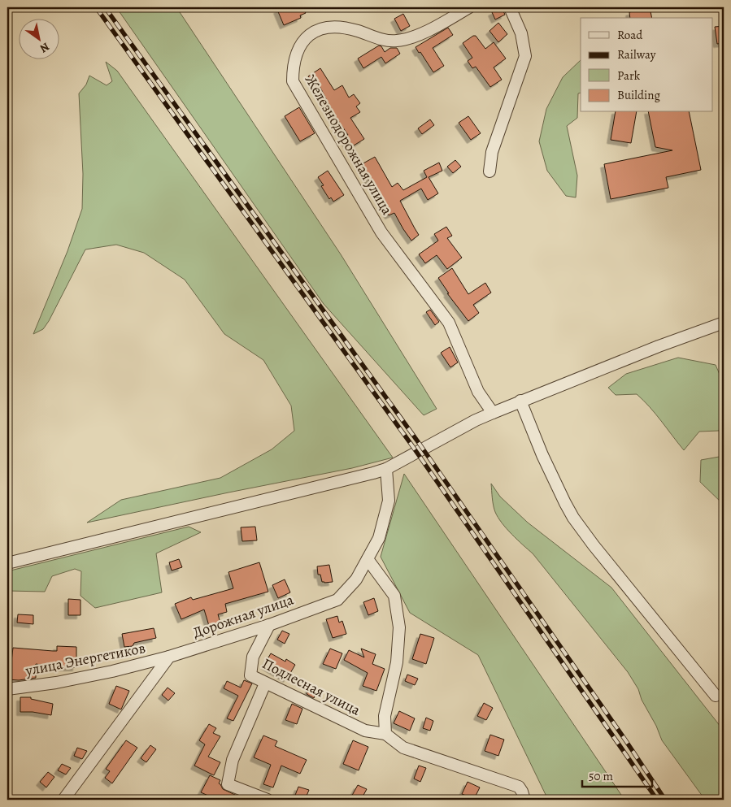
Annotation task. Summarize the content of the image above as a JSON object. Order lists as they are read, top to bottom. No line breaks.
{"streets":{"street":["Железнодорожная улица","Дорожная улица","улица Энергетиков","Подлесная улица"]},"crossings":[["Дорожная улица","улица Энергетиков"],["Дорожная улица","Подлесная улица"]],"legend":["Road","Railway","Park","Building"],"scale_bar":"50 m","north":"bottom right"}
